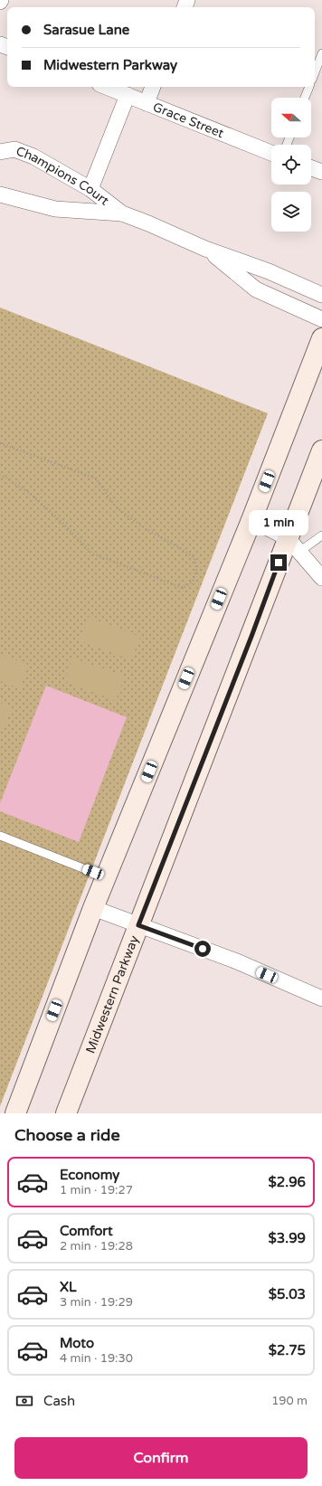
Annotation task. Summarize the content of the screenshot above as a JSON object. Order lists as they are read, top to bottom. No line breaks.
{"streets":{"main road":["Midwestern Parkway"],"street":["Grace Street","Champions Court"]},"north":"left","page":{"banner":["Sarasue Lane","Midwestern Parkway"],"bubble":"1 min","heading":"Choose a ride","list":[{"name":"Economy","note":"1 min · 19:27","value":"$2.96"},{"name":"Comfort","note":"2 min · 19:28","value":"$3.99"},{"name":"XL","note":"3 min · 19:29","value":"$5.03"},{"name":"Moto","note":"4 min · 19:30","value":"$2.75"}],"pay":["Cash","190 m"],"buttons":"Confirm"}}
